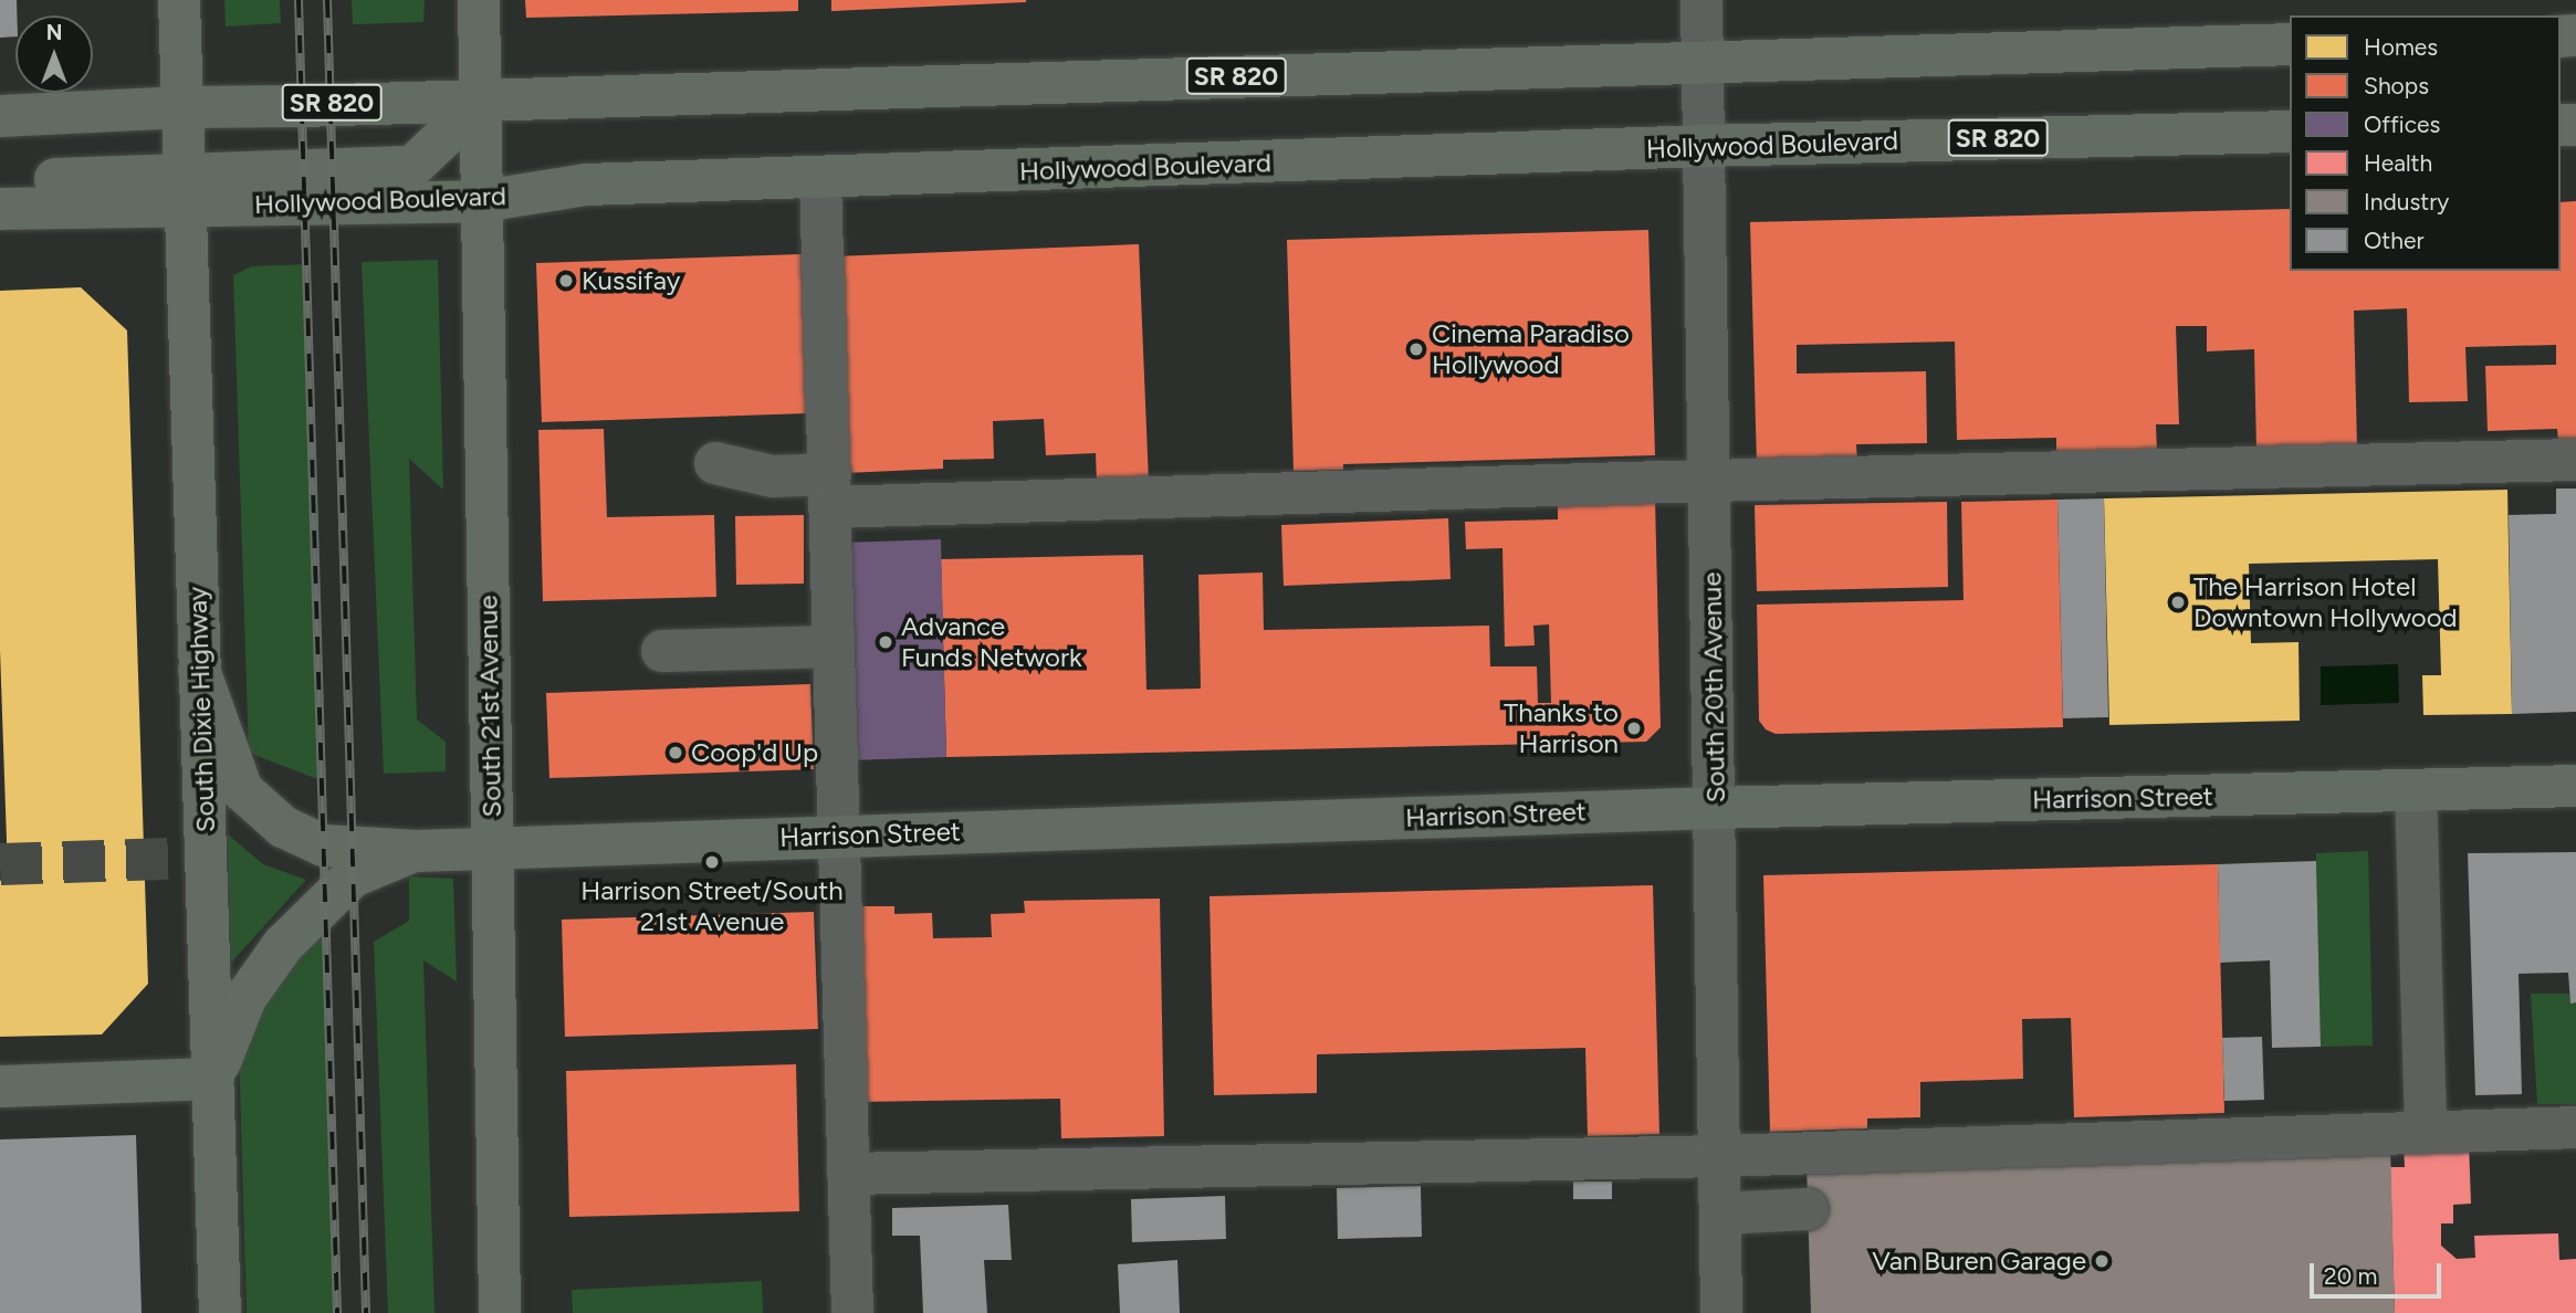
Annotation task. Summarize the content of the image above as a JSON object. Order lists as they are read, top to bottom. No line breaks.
{"streets":{"main road":["SR 820","Hollywood Boulevard","South 21st Avenue","South Dixie Highway","Harrison Street"],"street":["South 20th Avenue"]},"crossings":[["SR 820","South 20th Avenue"],["SR 820","South 21st Avenue"],["SR 820","South Dixie Highway"],["Hollywood Boulevard","South 20th Avenue"],["Hollywood Boulevard","South 21st Avenue"],["Hollywood Boulevard","South Dixie Highway"],["South 20th Avenue","Harrison Street"],["South 21st Avenue","Harrison Street"],["South Dixie Highway","Harrison Street"]],"places":["Kussifay","Cinema Paradiso Hollywood","The Harrison Hotel Downtown Hollywood","Advance Funds Network","Thanks to Harrison","Coop'd Up","Harrison Street/South 21st Avenue","Van Buren Garage"],"legend":["Homes","Shops","Offices","Health","Industry","Other"],"scale_bar":"20 m","north":"top"}
